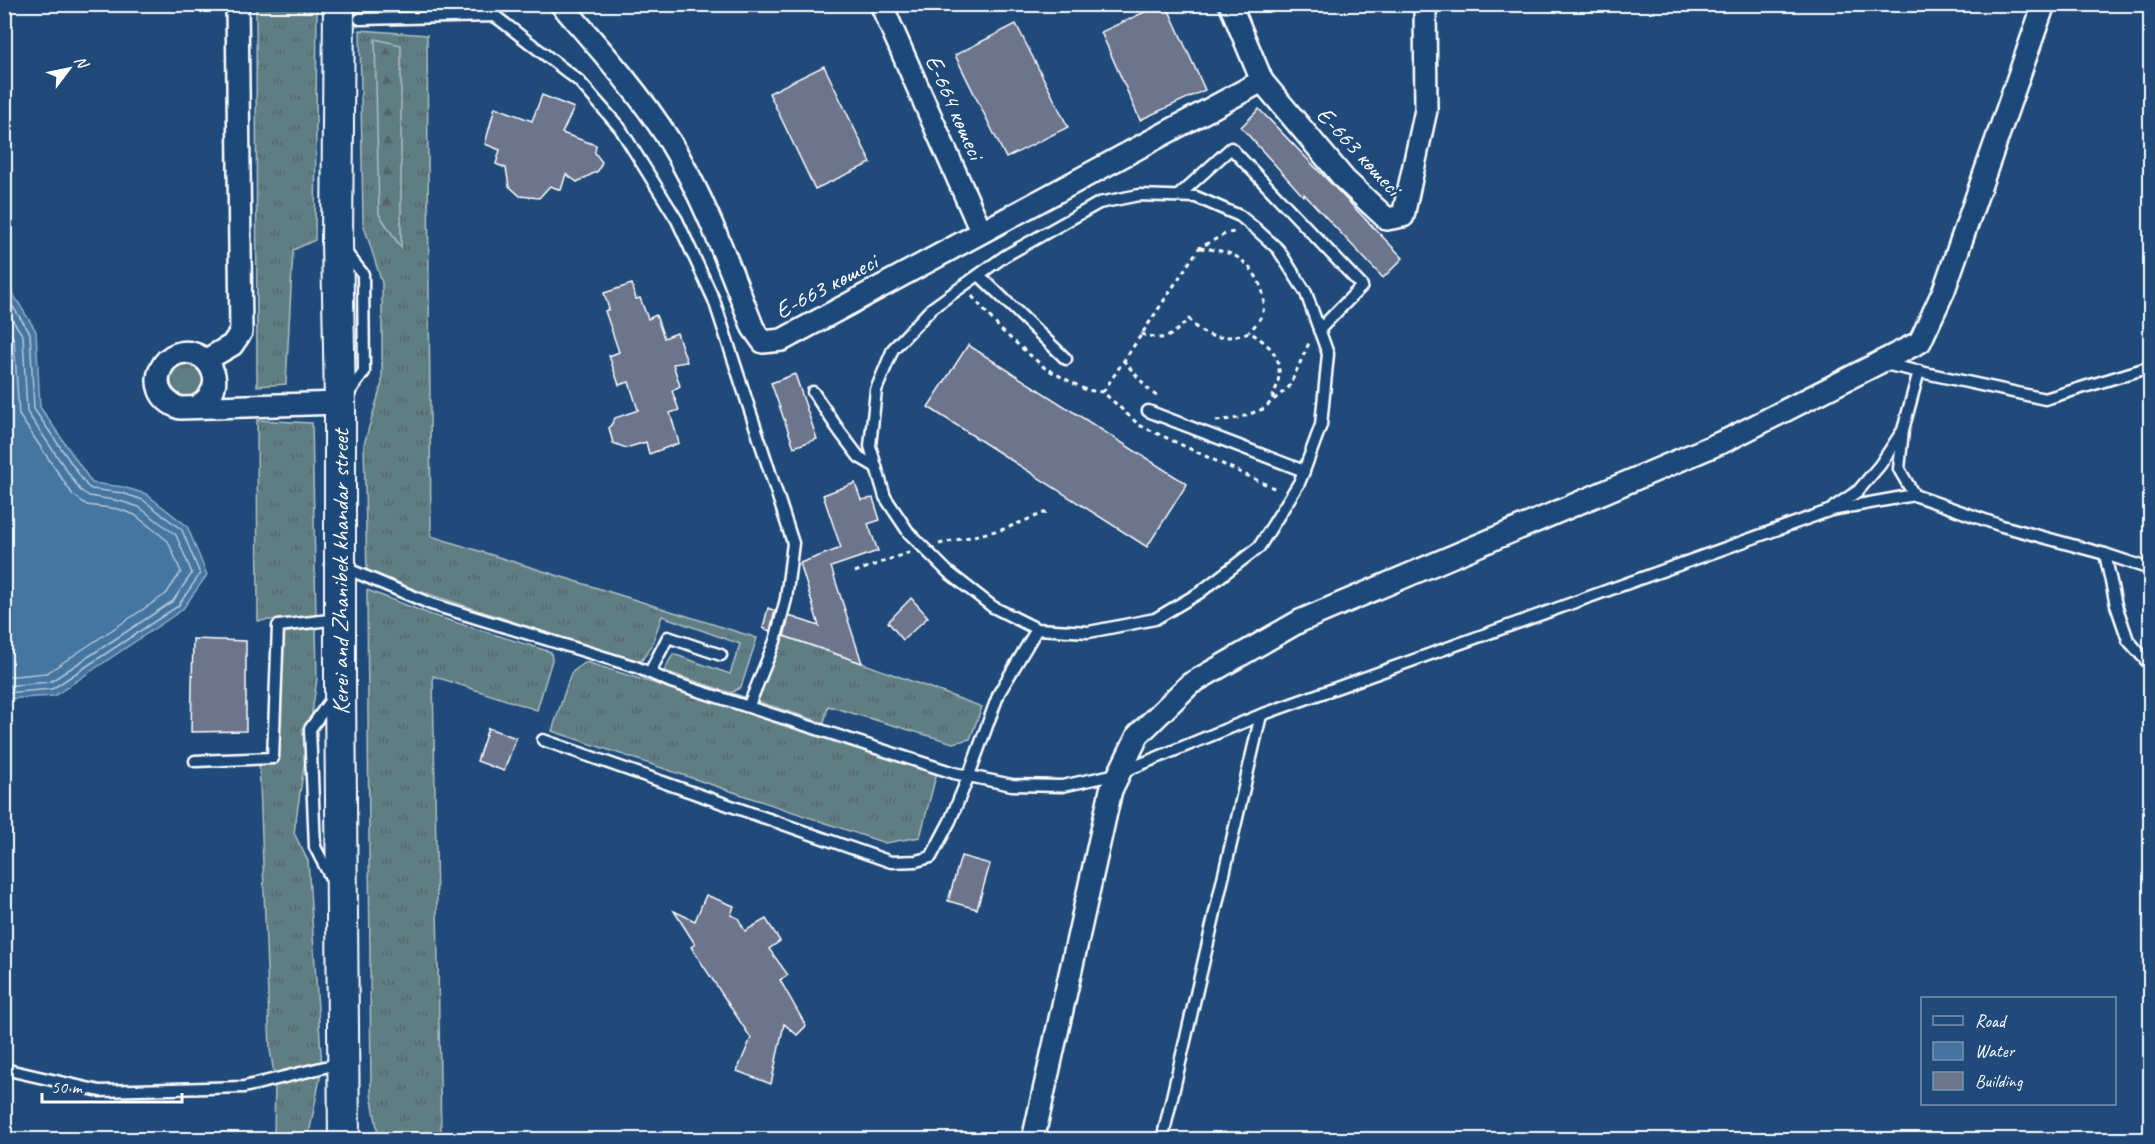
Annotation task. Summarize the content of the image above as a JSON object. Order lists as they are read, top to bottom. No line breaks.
{"streets":{"main road":["Kerei and Zhanibek khandar street"],"street":["Е-664 көшесі","Е-663 көшесі"]},"crossings":[["Е-664 көшесі","Е-663 көшесі"]],"legend":["Road","Water","Building"],"scale_bar":"50 m","north":"top right"}
